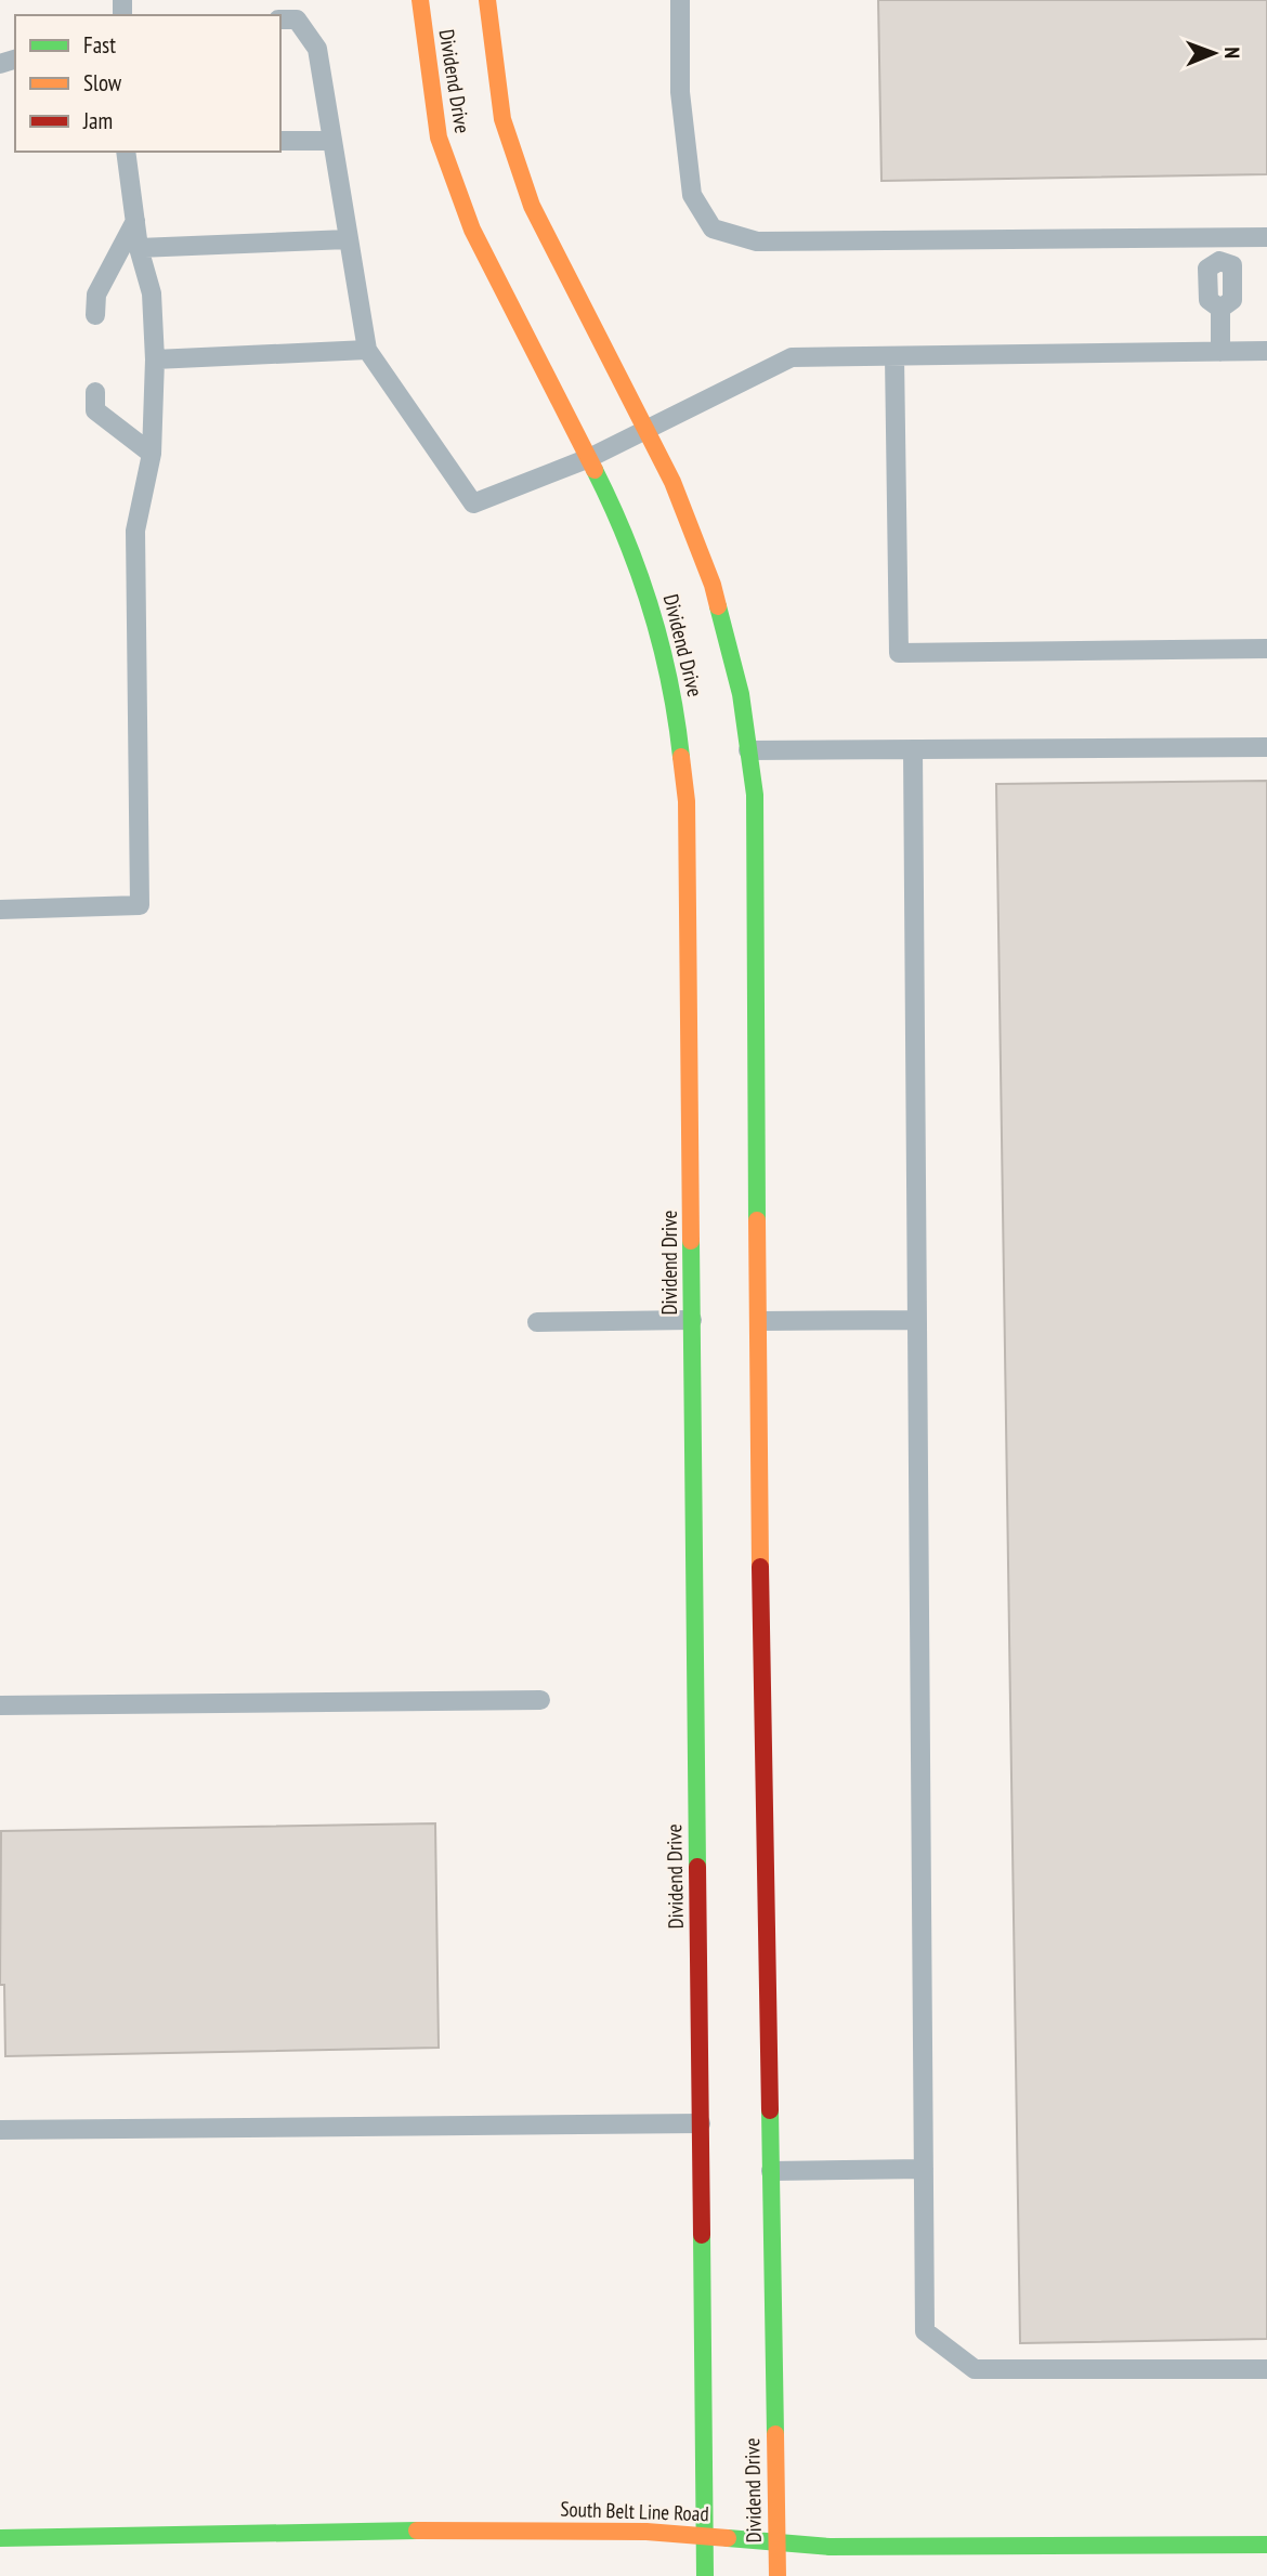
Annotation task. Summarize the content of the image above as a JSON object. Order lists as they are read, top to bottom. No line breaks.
{"streets":{"street":["Dividend Drive","South Belt Line Road"]},"crossings":[["Dividend Drive","South Belt Line Road"]],"legend":["Fast","Slow","Jam"],"north":"right"}
